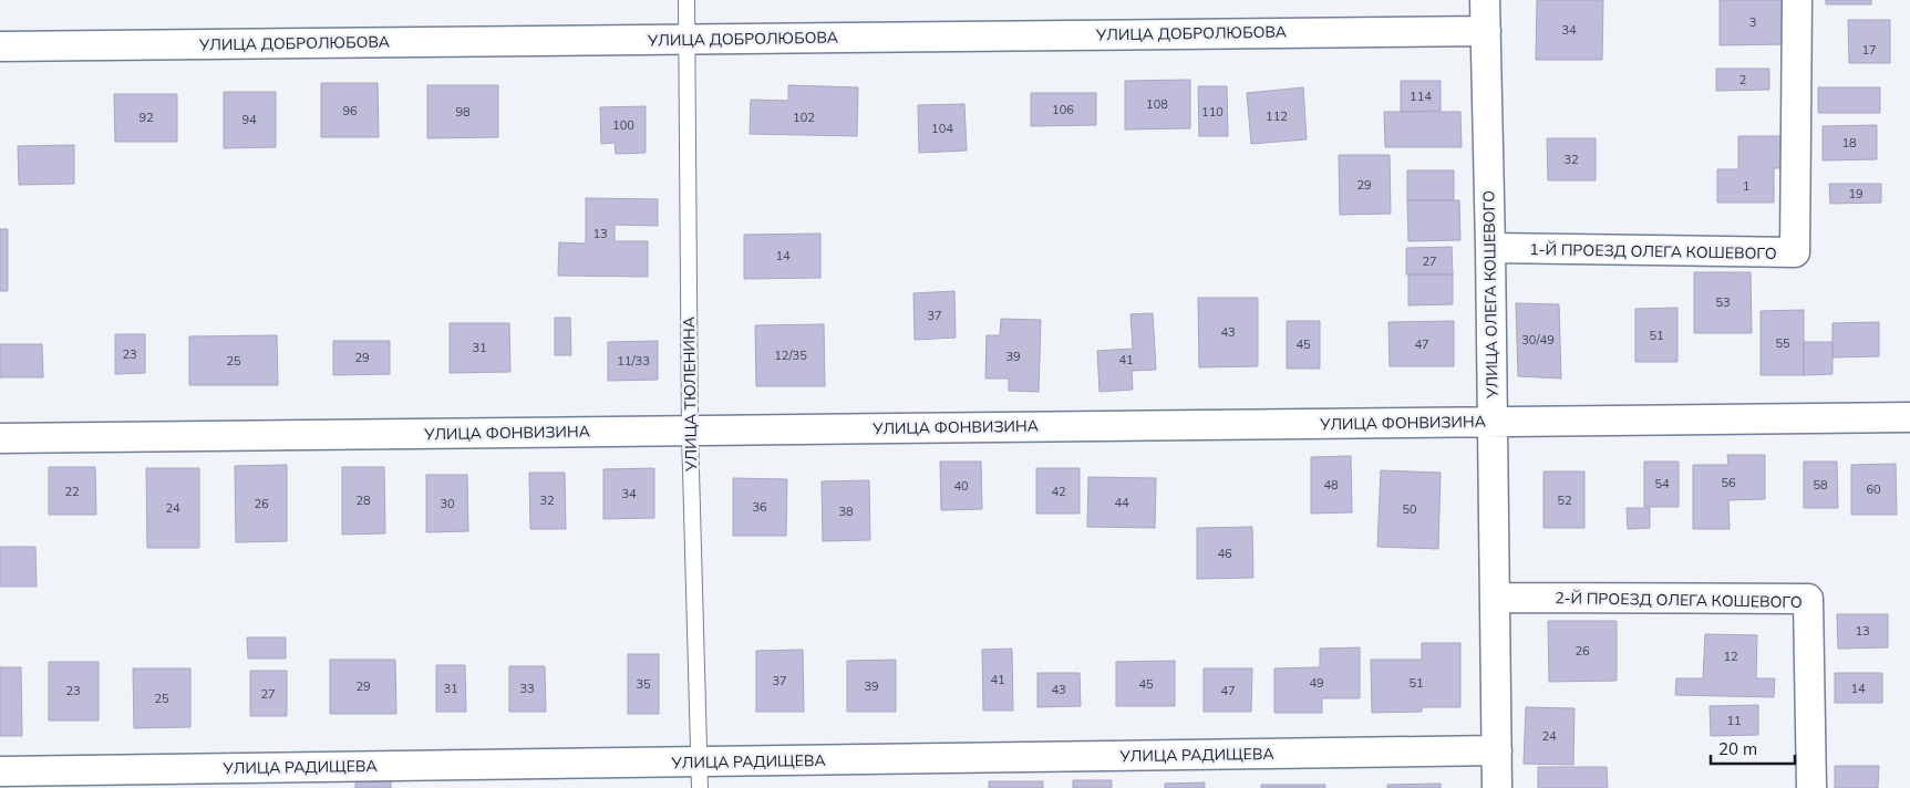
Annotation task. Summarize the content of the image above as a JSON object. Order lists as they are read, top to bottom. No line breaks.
{"streets":{"street":["УЛИЦА ДОБРОЛЮБОВА","1-Й ПРОЕЗД ОЛЕГА КОШЕВОГО","УЛИЦА ОЛЕГА КОШЕВОГО","УЛИЦА ФОНВИЗИНА","2-Й ПРОЕЗД ОЛЕГА КОШЕВОГО","УЛИЦА РАДИЩЕВА"],"lane":["УЛИЦА ТЮЛЕНИНА"]},"crossings":[["УЛИЦА ДОБРОЛЮБОВА","УЛИЦА ОЛЕГА КОШЕВОГО"],["УЛИЦА ДОБРОЛЮБОВА","УЛИЦА ТЮЛЕНИНА"],["1-Й ПРОЕЗД ОЛЕГА КОШЕВОГО","УЛИЦА ОЛЕГА КОШЕВОГО"],["УЛИЦА ОЛЕГА КОШЕВОГО","УЛИЦА ФОНВИЗИНА"],["УЛИЦА ОЛЕГА КОШЕВОГО","2-Й ПРОЕЗД ОЛЕГА КОШЕВОГО"],["УЛИЦА ОЛЕГА КОШЕВОГО","УЛИЦА РАДИЩЕВА"],["УЛИЦА ТЮЛЕНИНА","УЛИЦА ФОНВИЗИНА"],["УЛИЦА ТЮЛЕНИНА","УЛИЦА РАДИЩЕВА"]],"house_numbers":["3","34","17","2","114","108","106","96","98","110","112","92","102","94","100","104","18","32","29","1","19","13","14","27","53","37","43","51","30/49","55","45","47","31","23","12/35","39","29","41","25","11/33","56","54","48","58","40","60","22","42","34","28","32","52","44","26","30","36","24","50","38","46","13","26","12","41","37","49","51","35","45","29","39","31","33","14","43","23","47","27","25","11","24"],"scale_bar":"20 m"}
